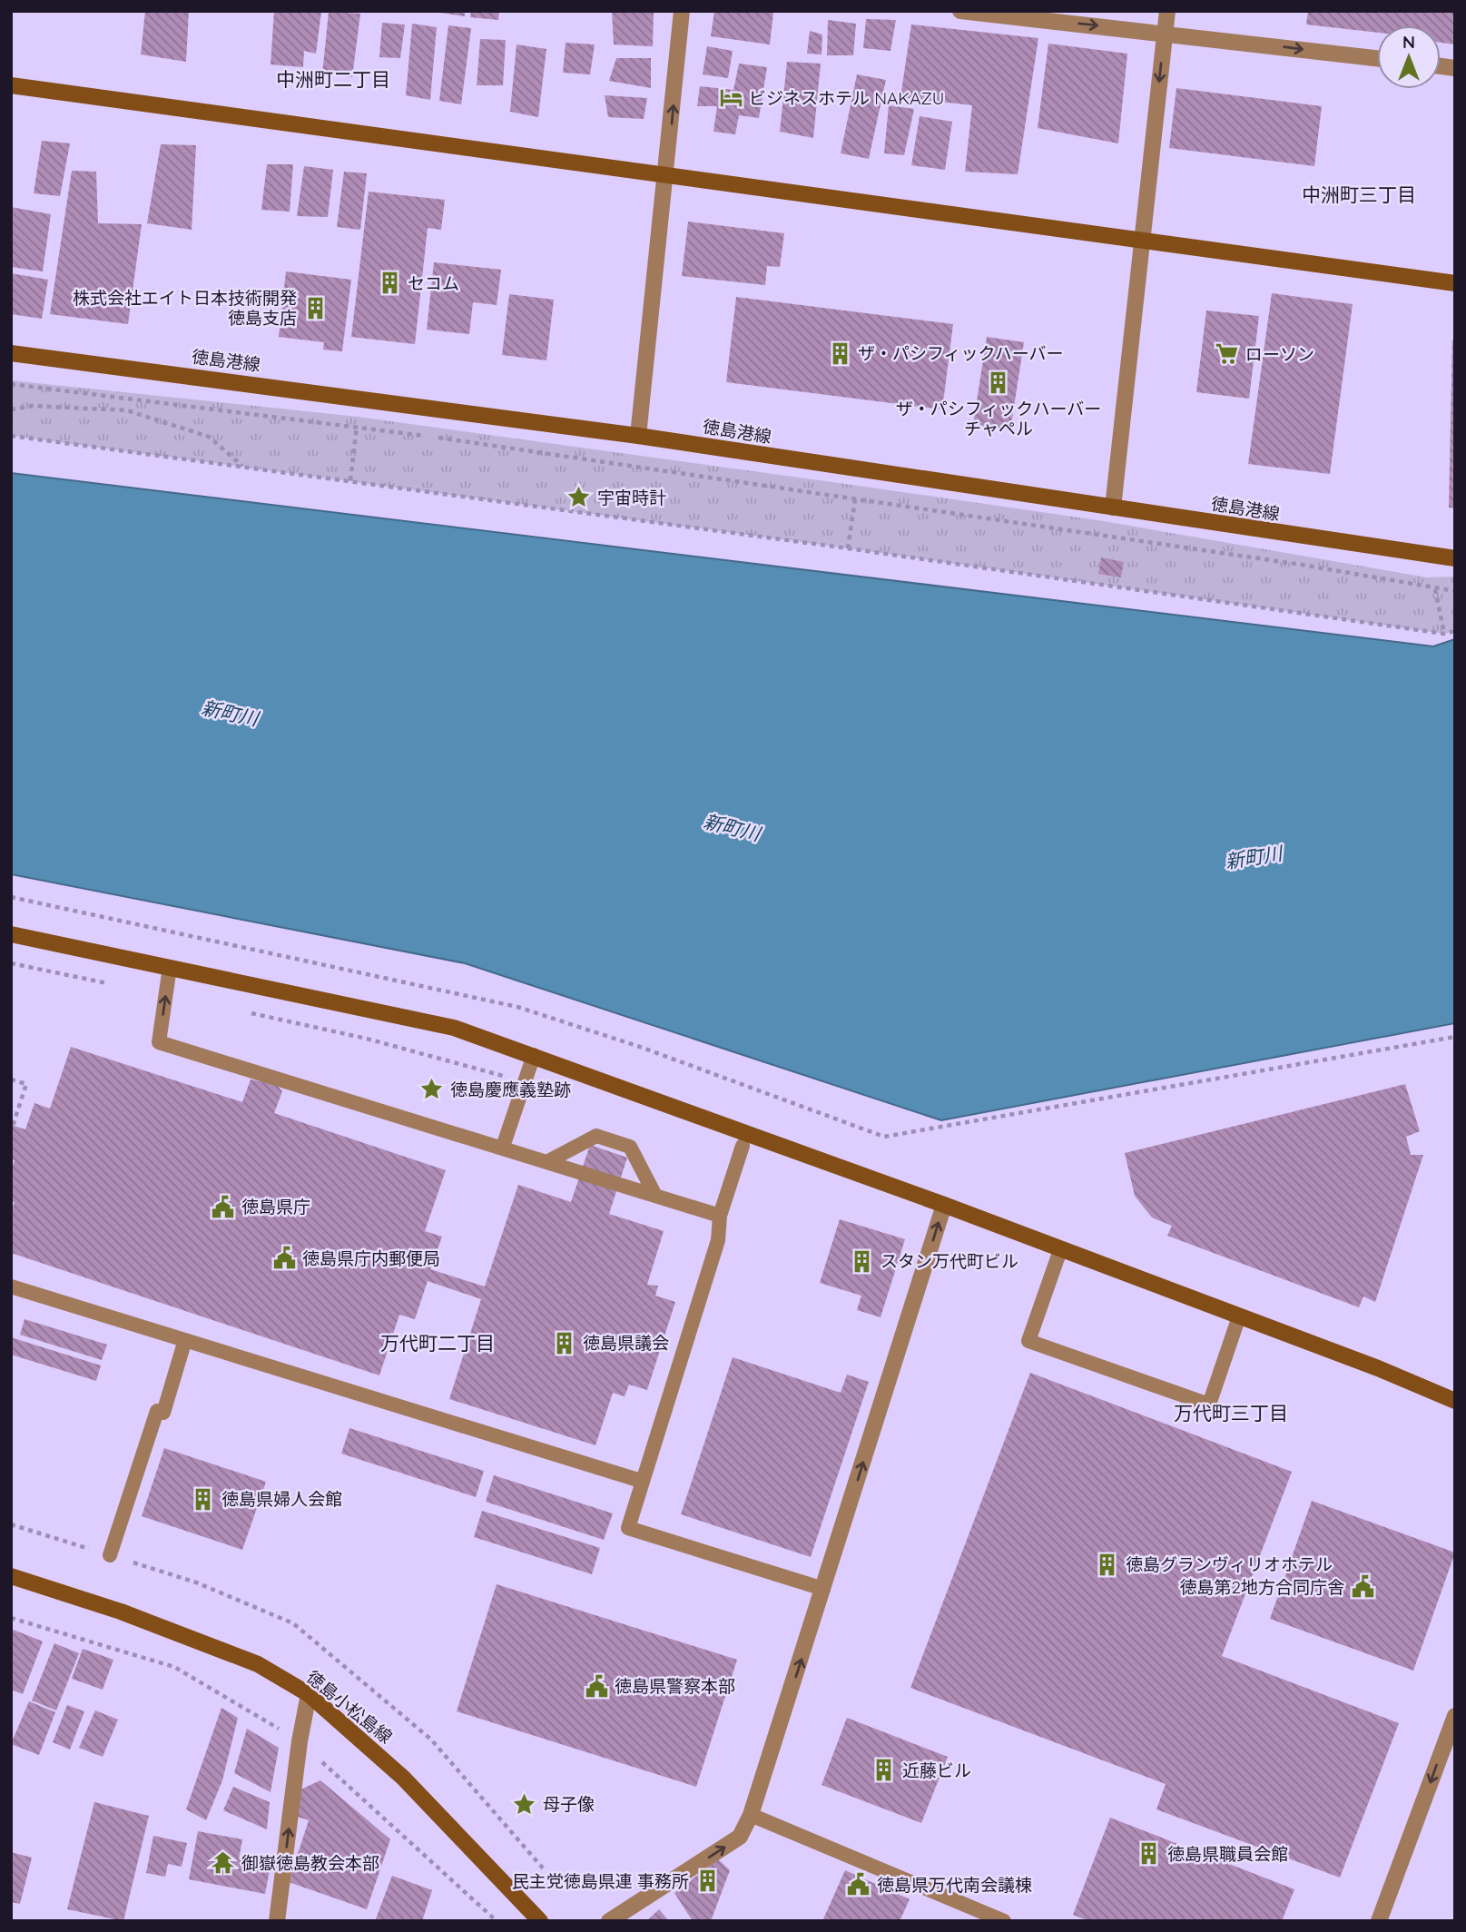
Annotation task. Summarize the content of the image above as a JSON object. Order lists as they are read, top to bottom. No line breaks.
{"streets":{"street":["徳島港線","徳島小松島線"]},"districts":["中洲町二丁目","中洲町三丁目","万代町二丁目","万代町三丁目"],"water":["新町川"],"places":{"hotel":["ビジネスホテル NAKAZU"],"building":["セコム","株式会社エイト日本技術開発 徳島支店","ザ・パシフィックハーバー","ザ・パシフィックハーバー チャペル","スタン万代町ビル","徳島県議会","徳島県婦人会館","徳島グランヴィリオホテル","近藤ビル","徳島県職員会館","民主党徳島県連 事務所"],"supermarket":["ローソン"],"place":["宇宙時計","徳島慶應義塾跡","母子像"],"public building":["徳島県庁","徳島県庁内郵便局","徳島第2地方合同庁舎","徳島県警察本部","徳島県万代南会議棟"],"temple":["御嶽徳島教会本部"]},"north":"top"}
